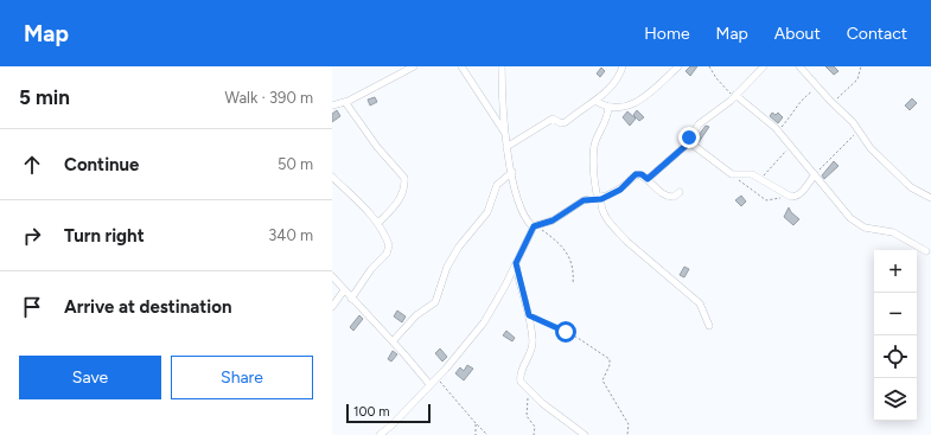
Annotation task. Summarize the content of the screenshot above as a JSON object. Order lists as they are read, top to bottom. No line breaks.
{"scale_bar":"100 m","page":{"header":"Map","nav":["Home","Map","About","Contact"],"heading":["5 min","Walk · 390 m"],"list":[["Continue","50 m"],["Turn right","340 m"],"Arrive at destination"],"map_buttons":["+","−"],"buttons":["Save","Share"],"scale":"100 m"}}
